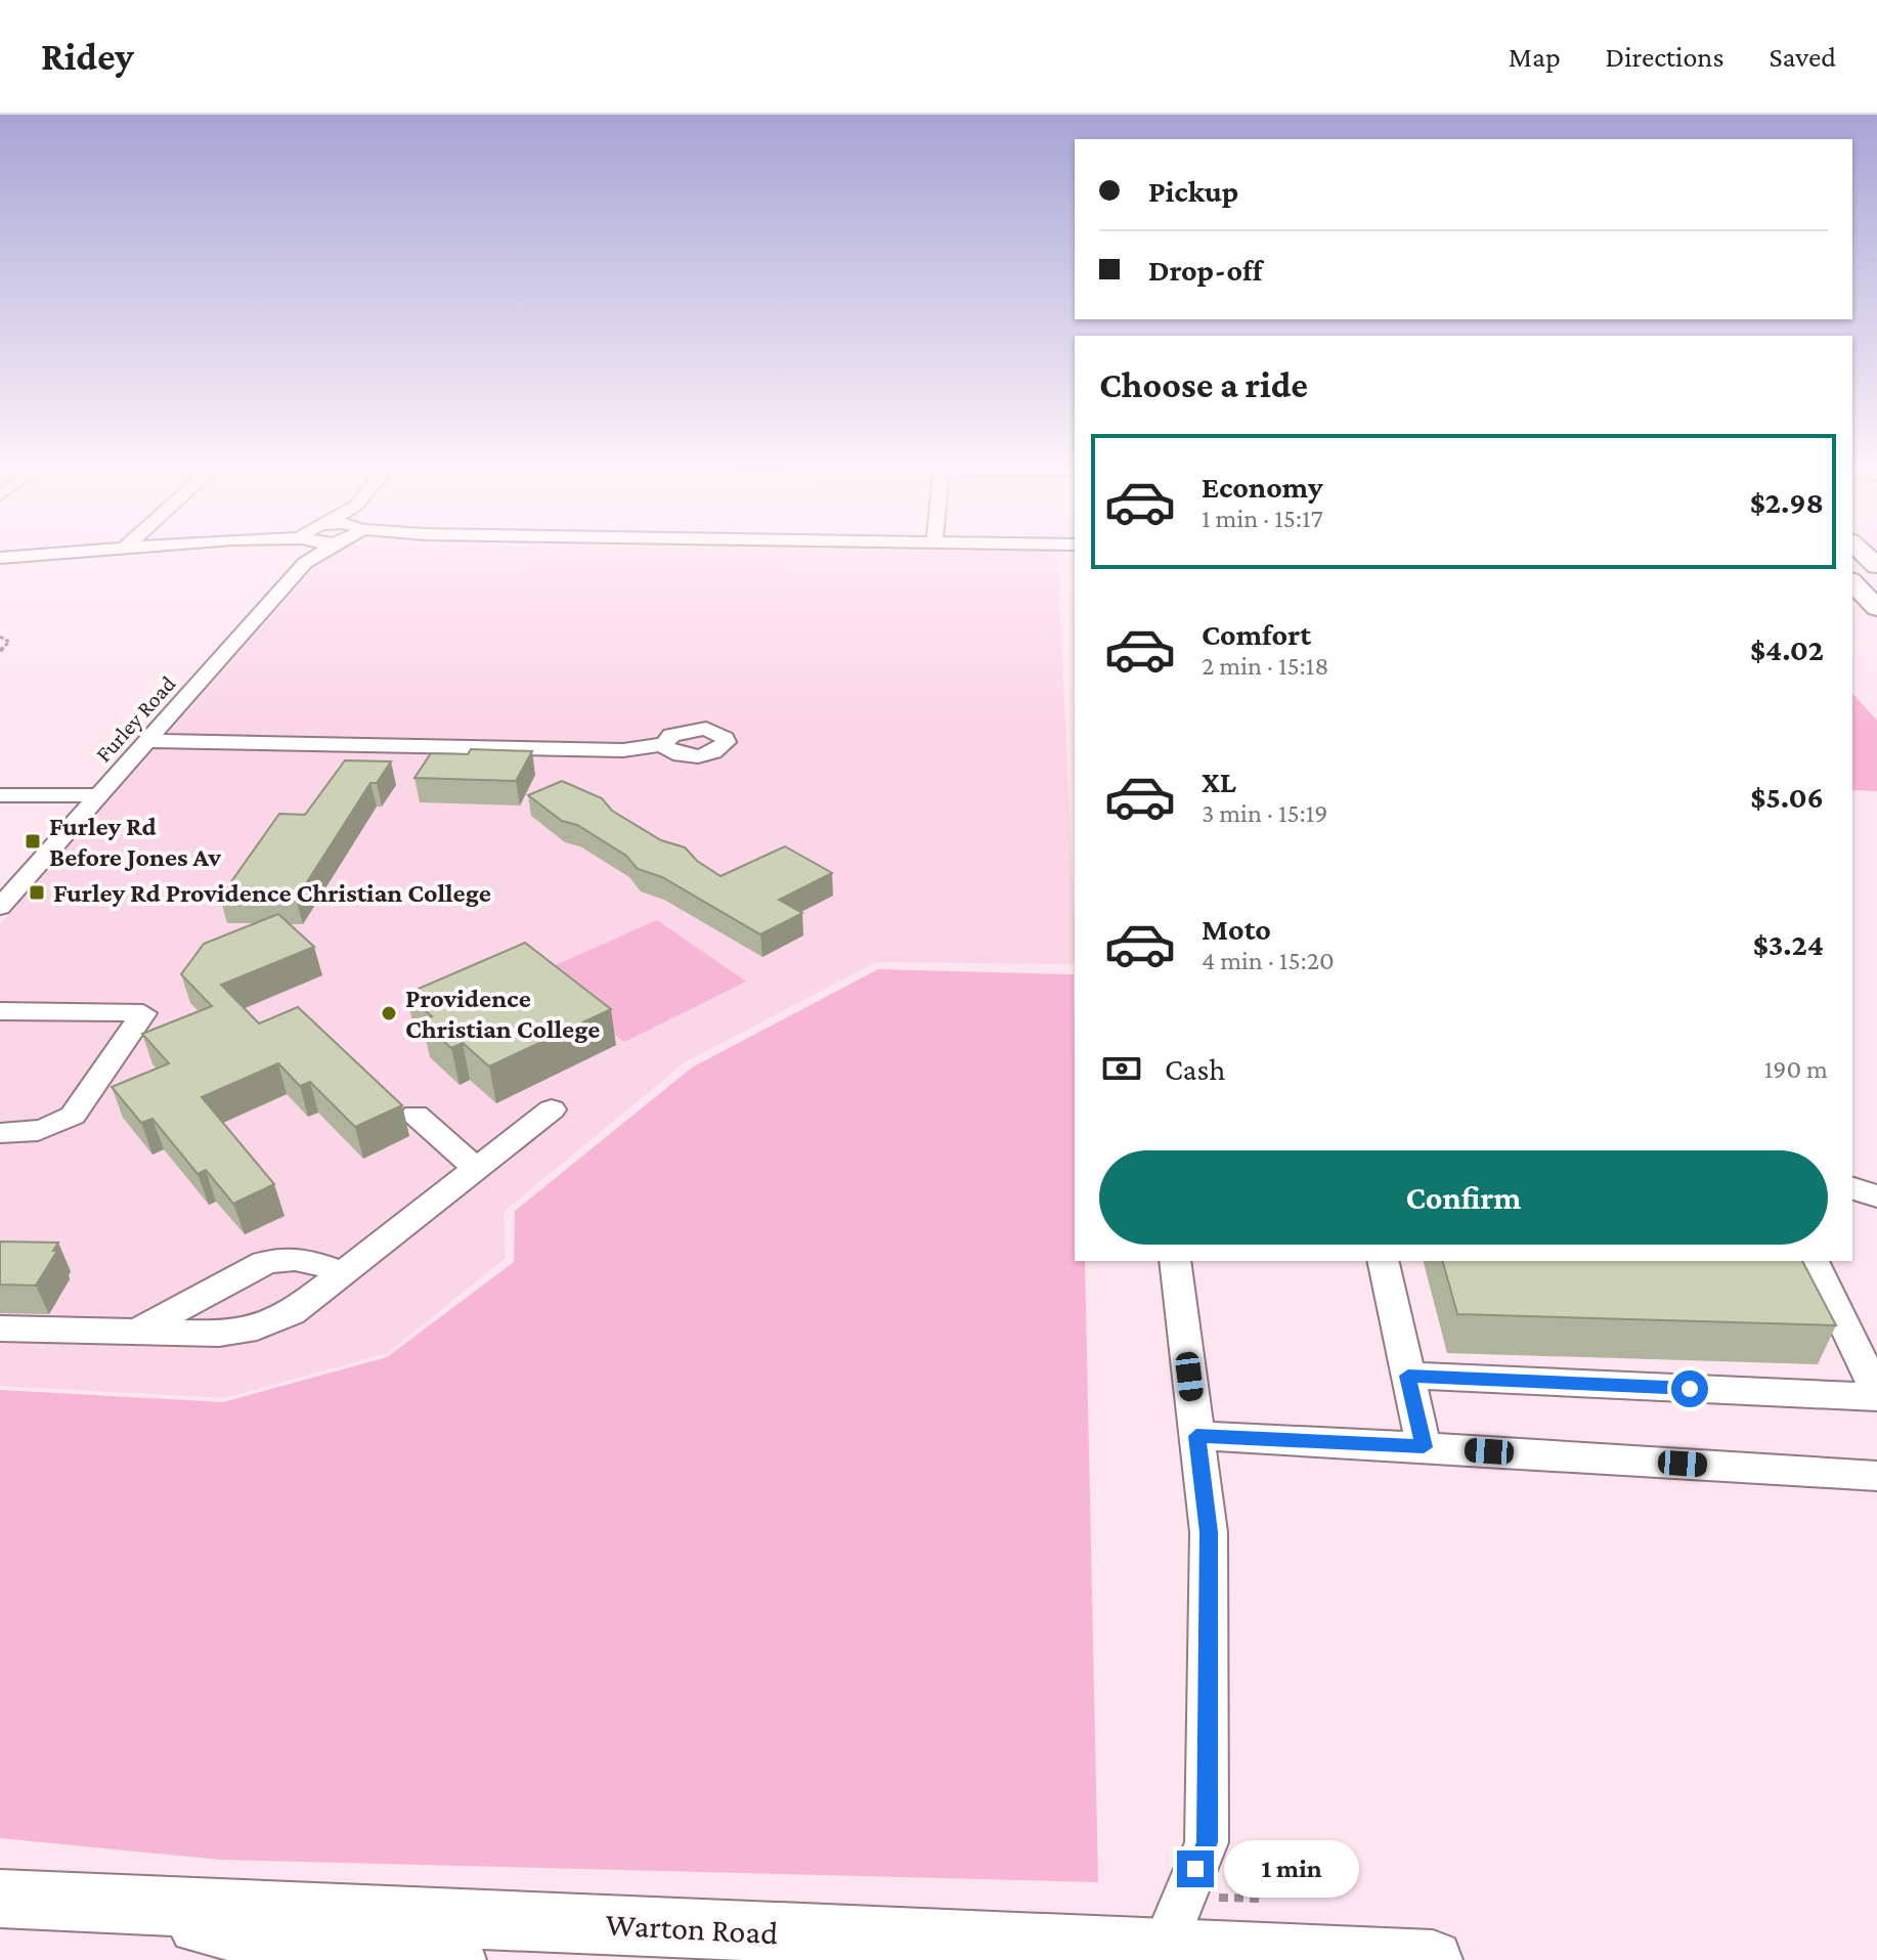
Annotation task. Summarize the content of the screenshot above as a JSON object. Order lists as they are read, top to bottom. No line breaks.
{"streets":{"main road":["Warton Road"],"street":["Furley Road"]},"places":{"transit":["Furley Rd Before Jones Av","Furley Rd Providence Christian College"],"other":["Providence Christian College"]},"page":{"header":"Ridey","nav":["Map","Directions","Saved"],"banner":["Pickup","Drop-off"],"heading":"Choose a ride","list":[{"name":"Economy","note":"1 min · 15:17","value":"$2.98"},{"name":"Comfort","note":"2 min · 15:18","value":"$4.02"},{"name":"XL","note":"3 min · 15:19","value":"$5.06"},{"name":"Moto","note":"4 min · 15:20","value":"$3.24"}],"pay":["Cash","190 m"],"buttons":"Confirm","bubble":"1 min"}}
